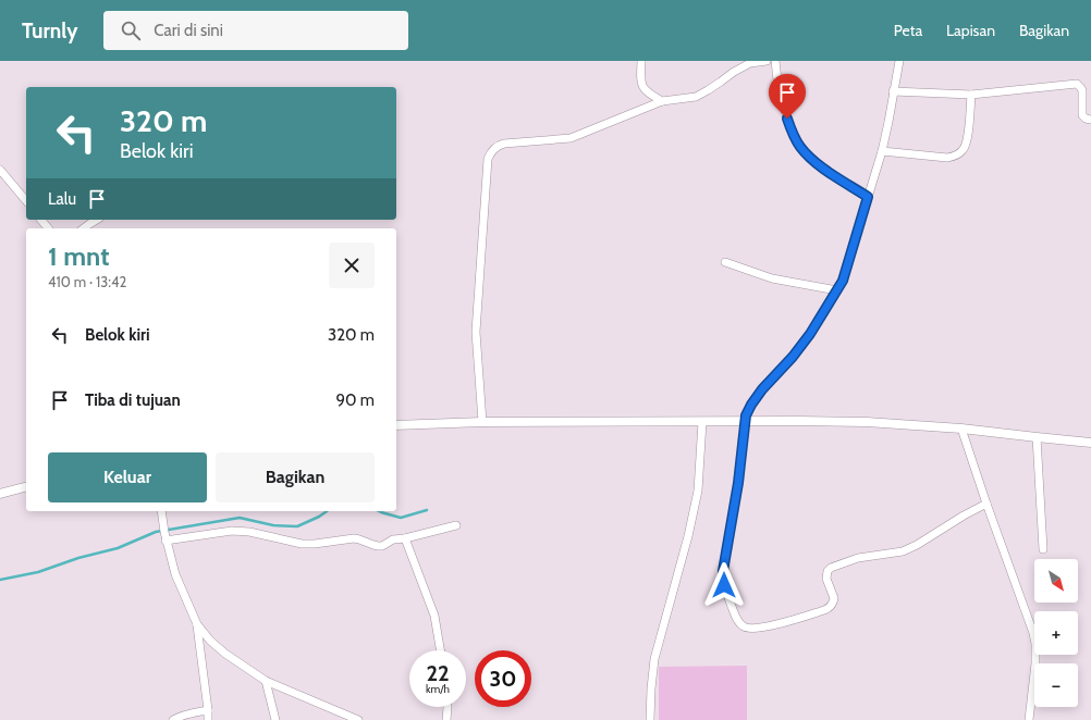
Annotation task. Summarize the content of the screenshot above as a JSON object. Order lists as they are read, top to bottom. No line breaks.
{"north":"bottom right","page":{"header":"Turnly","search":"Cari di sini","nav":["Peta","Lapisan","Bagikan"],"turn":["320 m","Belok kiri"],"then":"Lalu","heading":["1 mnt","410 m · 13:42"],"list":[{"name":"Belok kiri","value":"320 m"},{"name":"Tiba di tujuan","value":"90 m"}],"buttons":["Keluar","Bagikan"],"map_buttons":["+","−"],"speed":"22 km/h","limit":"30"}}
